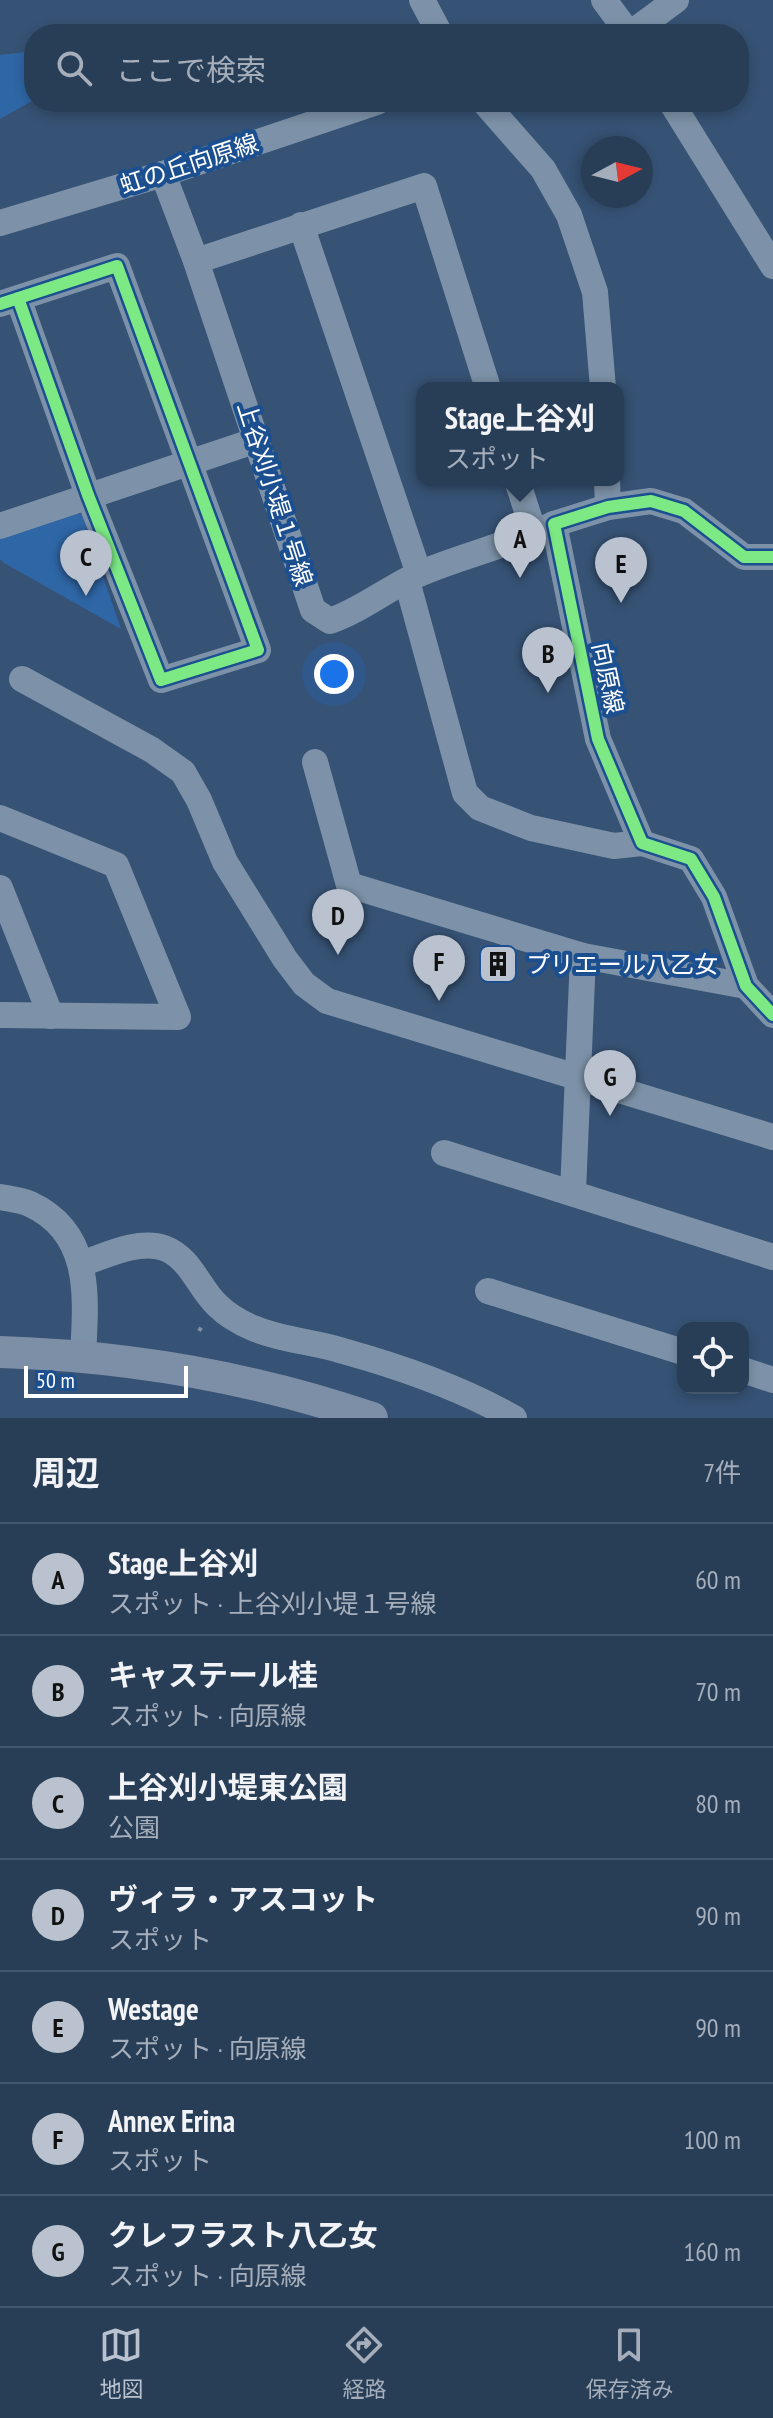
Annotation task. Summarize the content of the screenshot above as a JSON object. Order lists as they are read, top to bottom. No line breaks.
{"streets":{"street":["虹の丘向原線","上谷刈小堤１号線","向原線"]},"crossings":[["虹の丘向原線","上谷刈小堤１号線"],["上谷刈小堤１号線","向原線"]],"places":{"building":["プリエール八乙女"]},"scale_bar":"50 m","north":"right","page":{"search":"ここで検索","popup":["Stage上谷刈","スポット"],"pins":["A","C","E","B","D","F","G"],"scale":"50 m","heading":["周辺","7件"],"list":[{"mark":"A","name":"Stage上谷刈","note":"スポット · 上谷刈小堤１号線","value":"60 m"},{"mark":"B","name":"キャステール桂","note":"スポット · 向原線","value":"70 m"},{"mark":"C","name":"上谷刈小堤東公園","note":"公園","value":"80 m"},{"mark":"D","name":"ヴィラ・アスコット","note":"スポット","value":"90 m"},{"mark":"E","name":"Westage","note":"スポット · 向原線","value":"90 m"},{"mark":"F","name":"Annex Erina","note":"スポット","value":"100 m"},{"mark":"G","name":"クレフラスト八乙女","note":"スポット · 向原線","value":"160 m"}],"nav":["地図","経路","保存済み"]}}
